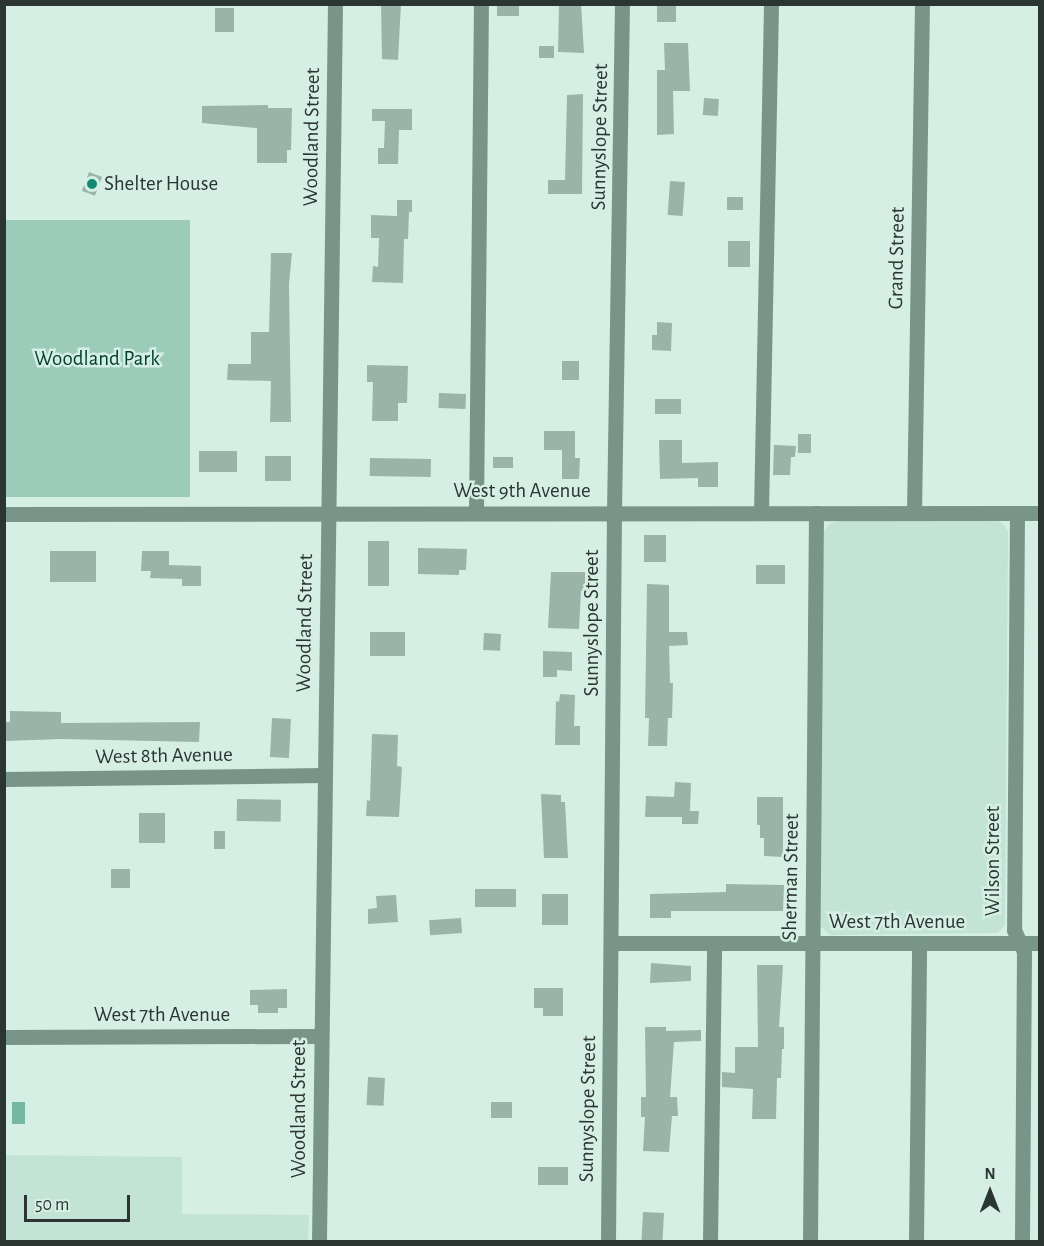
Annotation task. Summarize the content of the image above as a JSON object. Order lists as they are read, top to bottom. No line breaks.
{"streets":{"street":["Woodland Street","Sunnyslope Street","Grand Street","West 9th Avenue","West 8th Avenue","Wilson Street","Sherman Street","West 7th Avenue"]},"crossings":[["Woodland Street","West 9th Avenue"],["Woodland Street","West 8th Avenue"],["Woodland Street","West 7th Avenue"],["Sunnyslope Street","West 9th Avenue"],["Sunnyslope Street","West 7th Avenue"],["Grand Street","West 9th Avenue"],["West 9th Avenue","Wilson Street"],["West 9th Avenue","Sherman Street"],["Wilson Street","West 7th Avenue"],["Sherman Street","West 7th Avenue"]],"parks":["Woodland Park"],"places":["Shelter House"],"scale_bar":"50 m","north":"top"}
